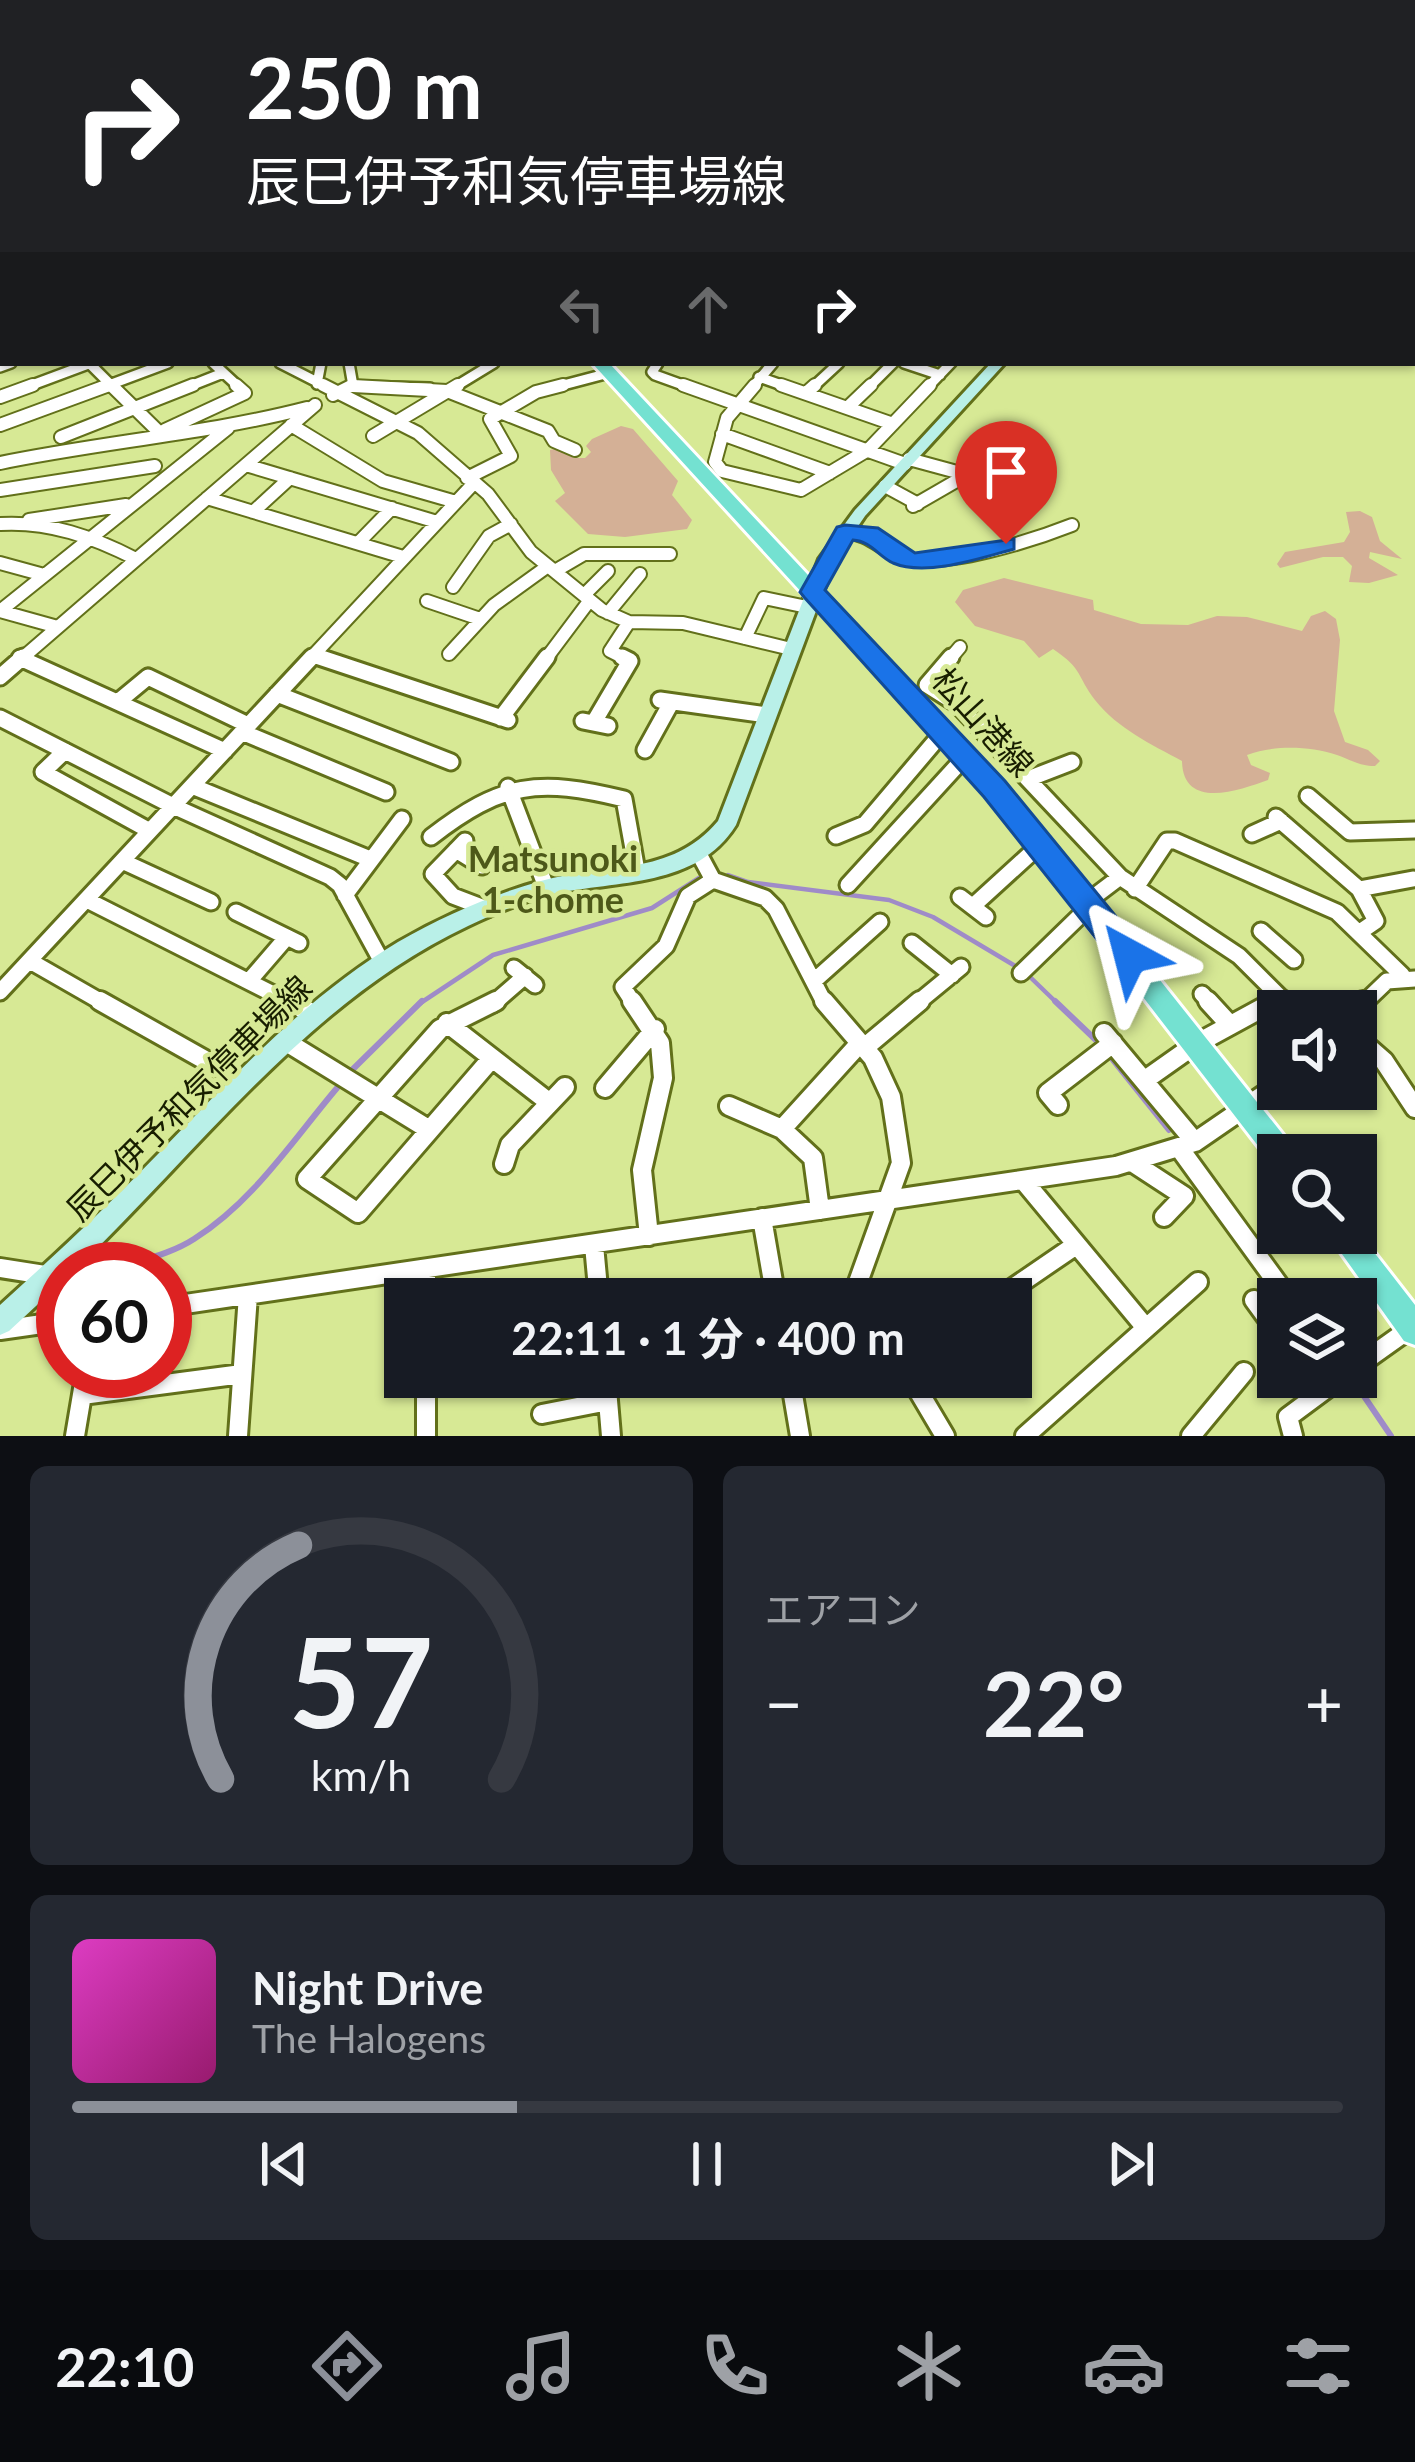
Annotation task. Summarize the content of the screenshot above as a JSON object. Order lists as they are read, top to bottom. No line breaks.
{"streets":{"main road":["松山港線","辰巳伊予和気停車場線"]},"districts":["Matsunoki 1-chome"],"page":{"turn":["250 m","辰巳伊予和気停車場線"],"limit":"60","trip":"22:11 · 1 分 · 400 m","tile":"エアコン","heat":["−","22°","+"],"song":["Night Drive","The Halogens"],"tabs":"22:10","gauge":["57","km/h"]}}
